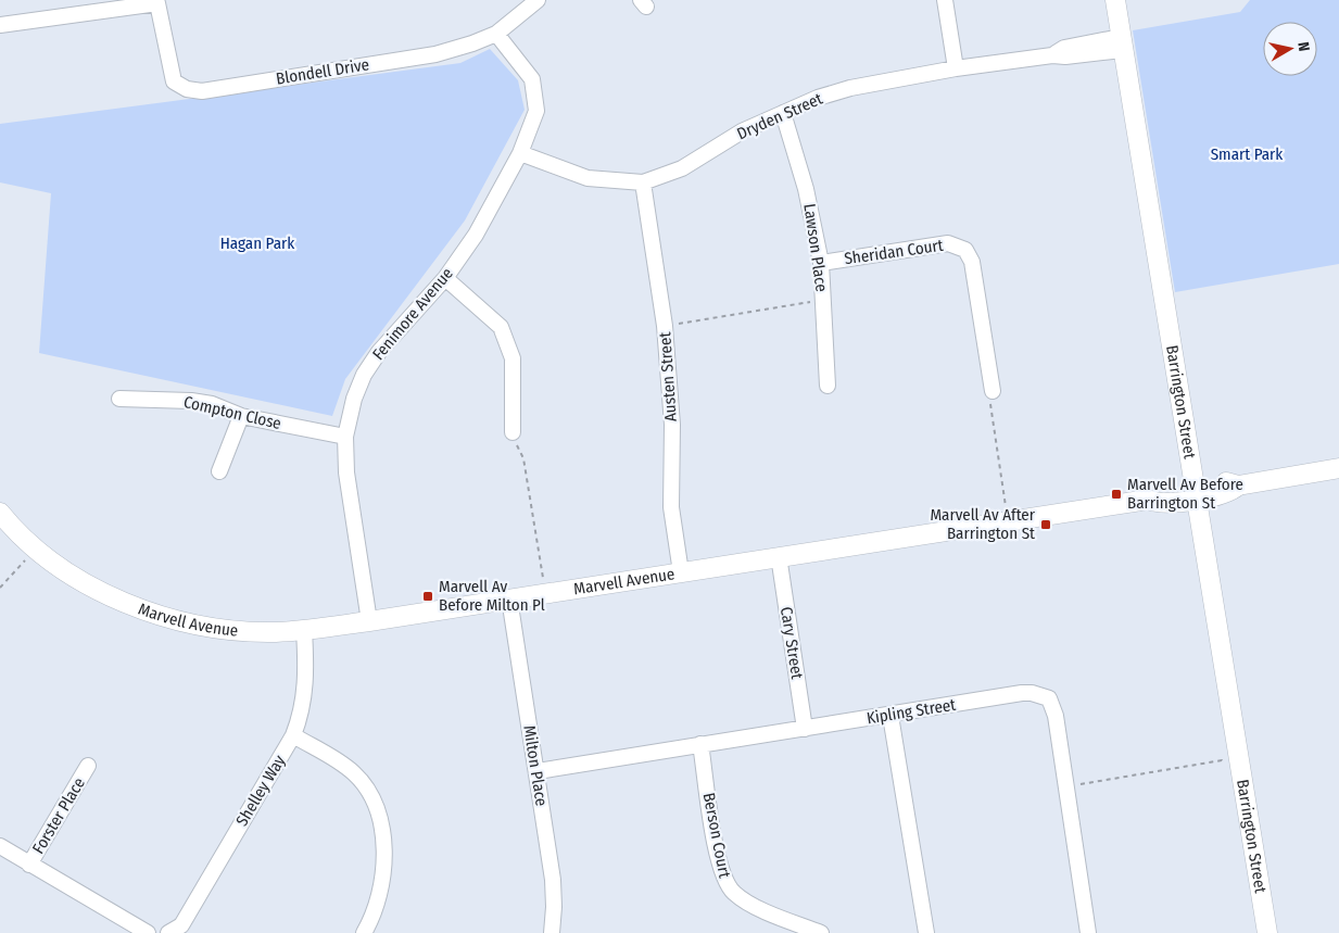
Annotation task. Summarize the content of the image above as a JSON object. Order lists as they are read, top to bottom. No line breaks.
{"streets":{"street":["Blondell Drive","Dryden Street","Lawson Place","Sheridan Court","Fenimore Avenue","Austen Street","Barrington Street","Compton Close","Marvell Avenue","Cary Street","Kipling Street","Milton Place","Shelley Way","Forster Place","Berson Court"]},"crossings":[["Blondell Drive","Fenimore Avenue"],["Dryden Street","Lawson Place"],["Dryden Street","Fenimore Avenue"],["Dryden Street","Austen Street"],["Dryden Street","Barrington Street"],["Lawson Place","Sheridan Court"],["Fenimore Avenue","Compton Close"],["Fenimore Avenue","Marvell Avenue"],["Austen Street","Marvell Avenue"],["Barrington Street","Marvell Avenue"],["Marvell Avenue","Cary Street"],["Marvell Avenue","Milton Place"],["Marvell Avenue","Shelley Way"],["Cary Street","Kipling Street"],["Kipling Street","Milton Place"],["Kipling Street","Berson Court"]],"parks":["Smart Park","Hagan Park"],"places":{"transit":["Marvell Av Before Barrington St","Marvell Av After Barrington St","Marvell Av Before Milton Pl"]},"north":"right"}
